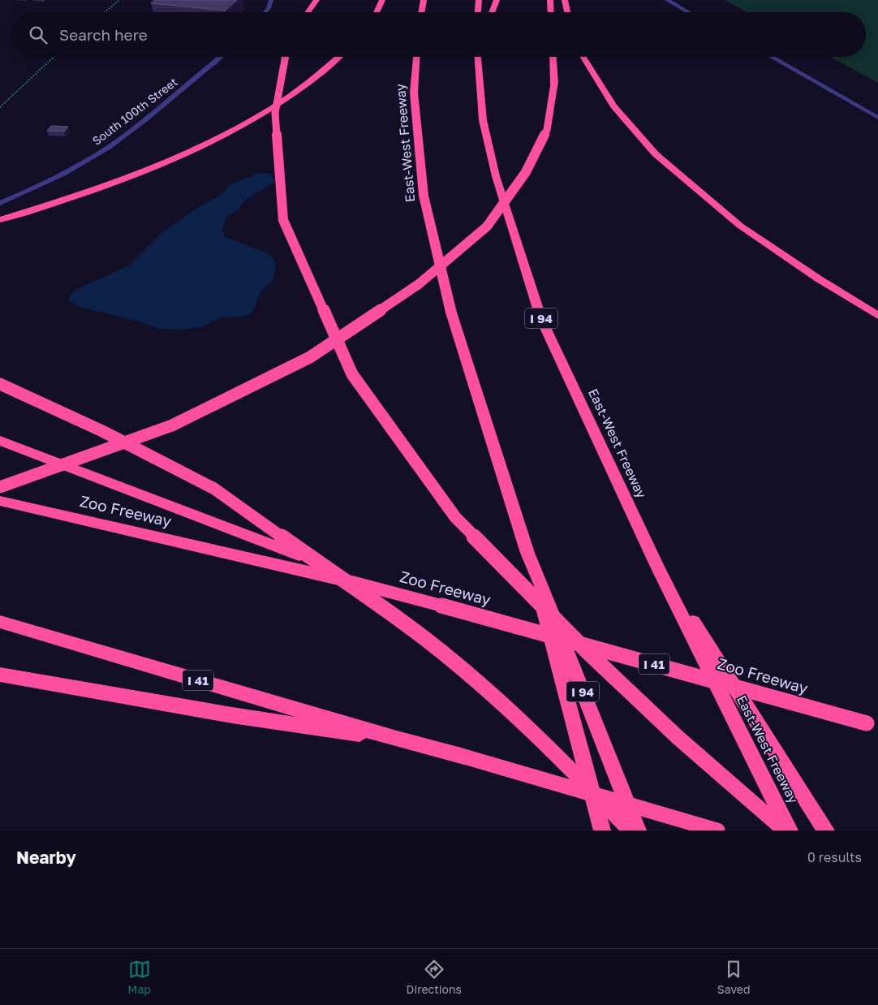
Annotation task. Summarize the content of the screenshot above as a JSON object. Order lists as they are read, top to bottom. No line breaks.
{"streets":{"highway":["East-West Freeway","I 94","Zoo Freeway","I 41"],"street":["South 100th Street"]},"page":{"search":"Search here","heading":["Nearby","0 results"],"nav":["Map","Directions","Saved"]}}
